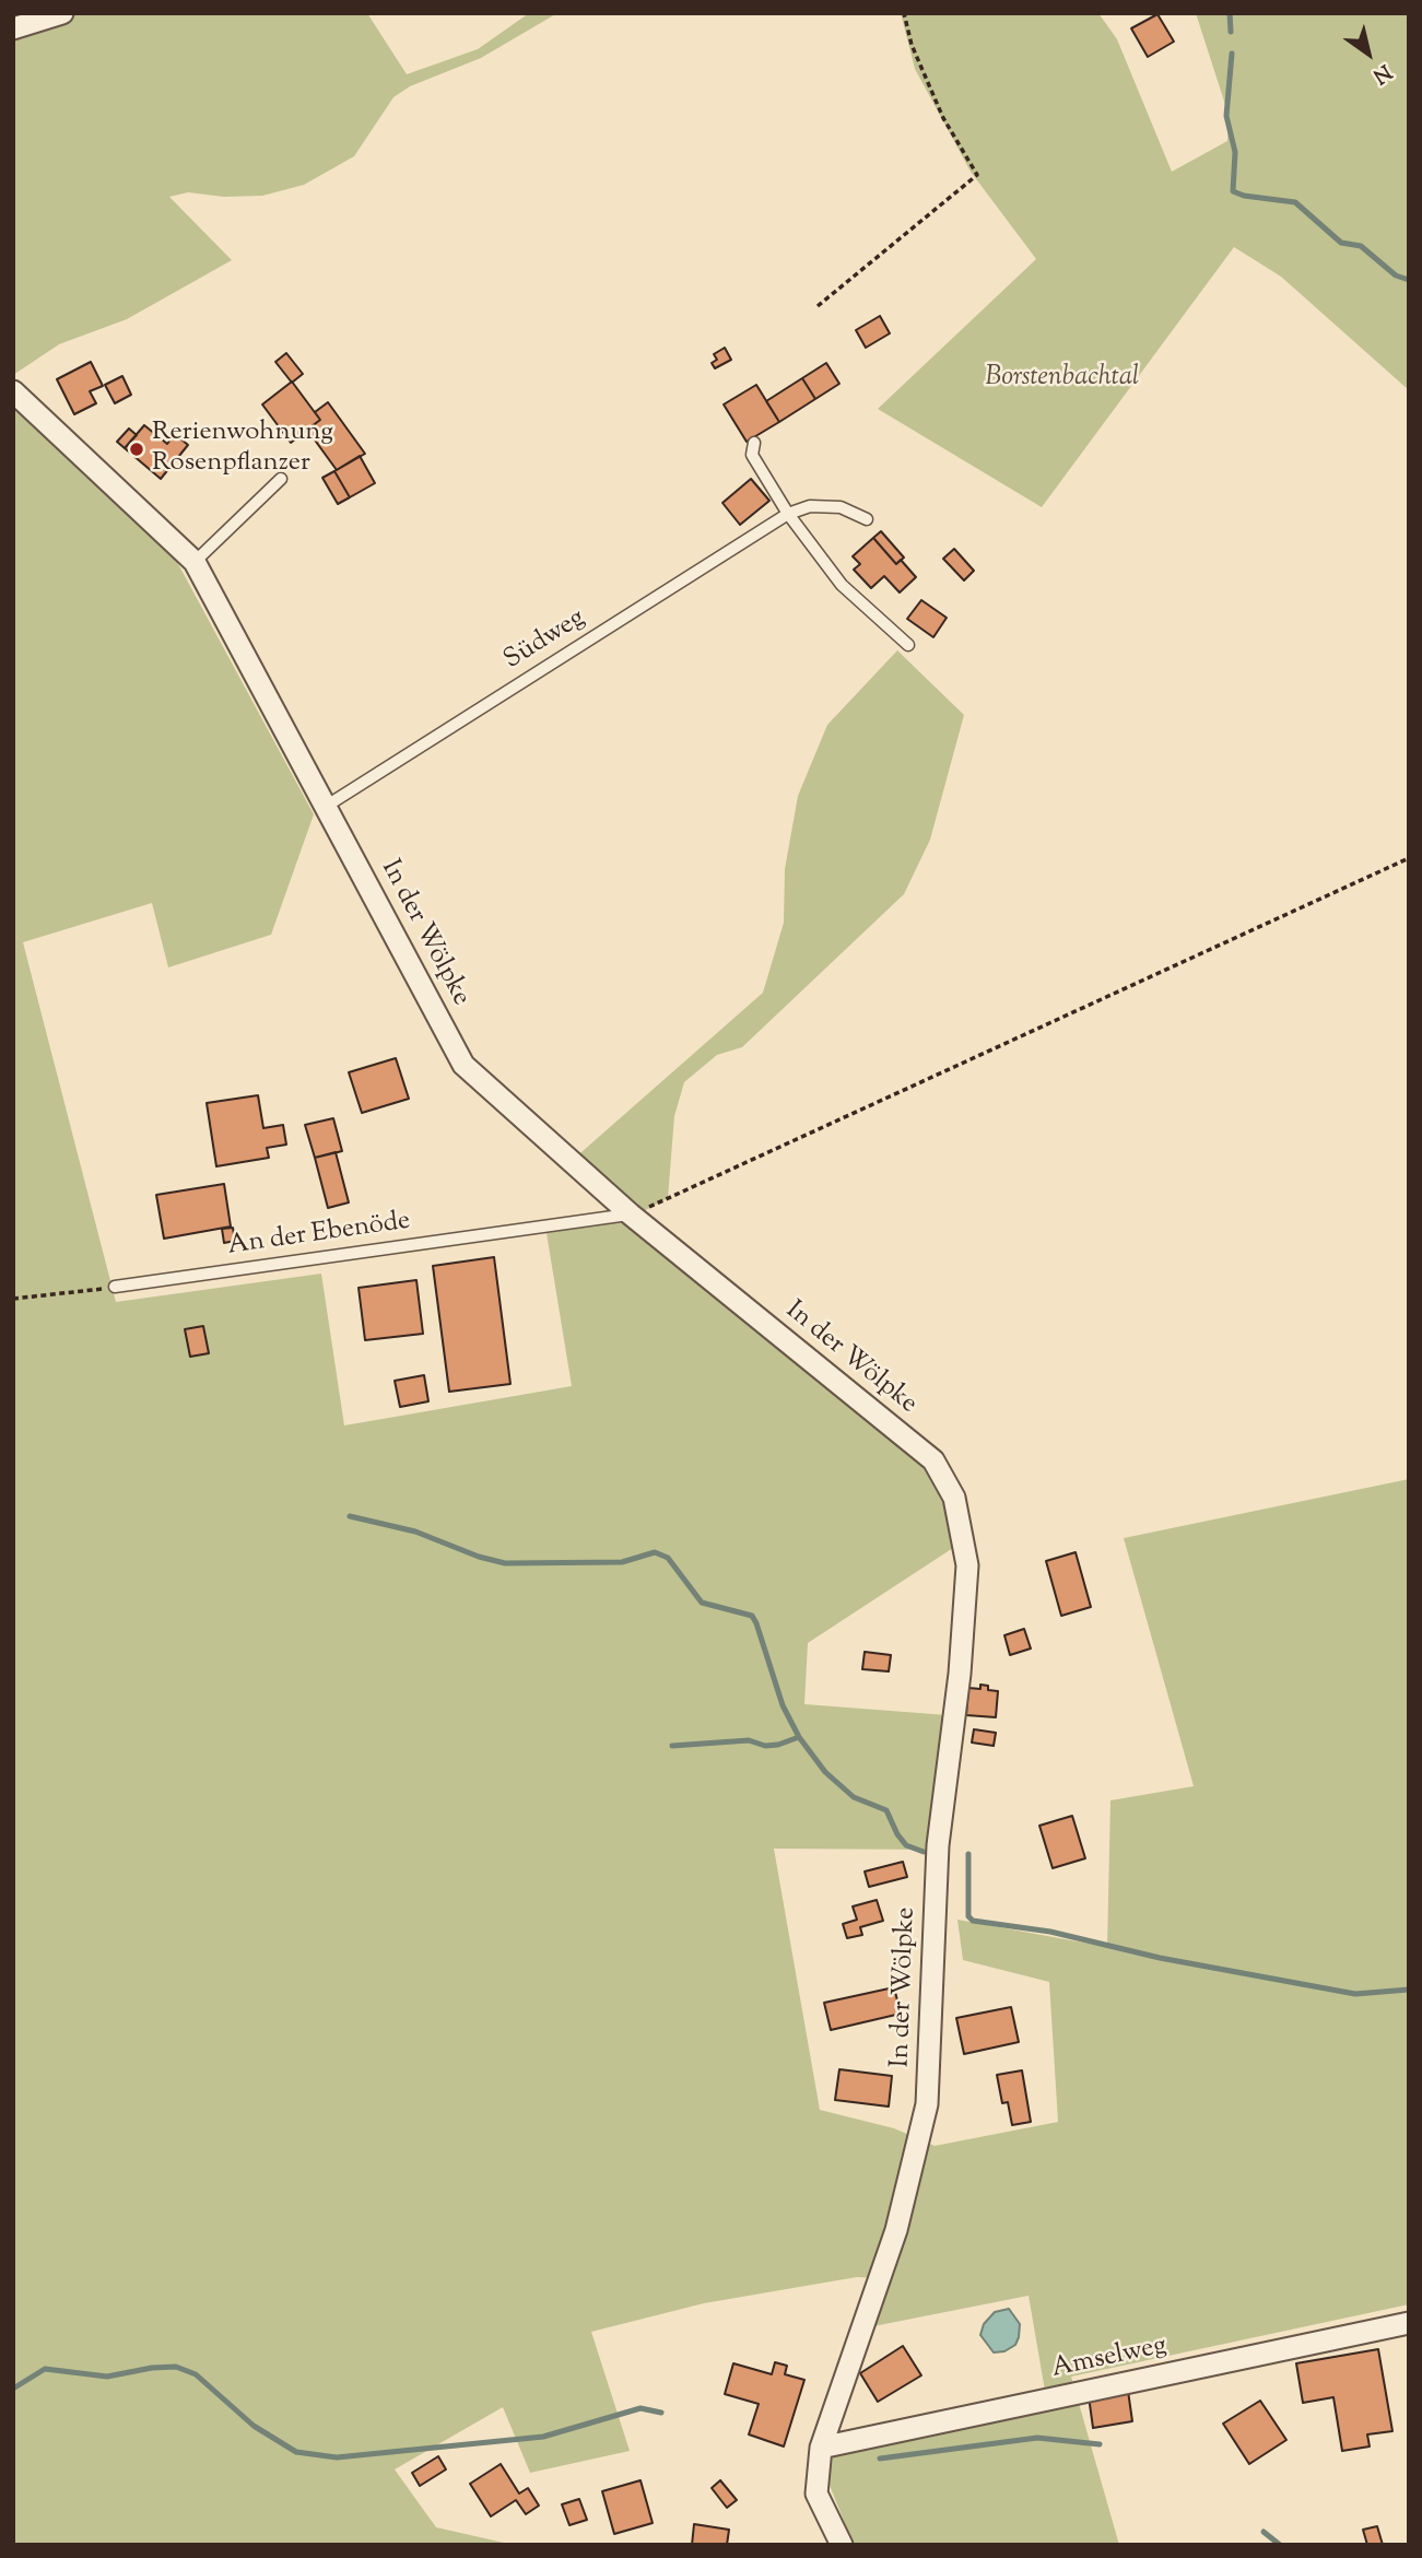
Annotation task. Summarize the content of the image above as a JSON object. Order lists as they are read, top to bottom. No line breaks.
{"streets":{"street":["In der Wölpke","Amselweg"],"lane":["Südweg","An der Ebenöde"]},"crossings":[["Südweg","In der Wölpke"],["In der Wölpke","An der Ebenöde"],["In der Wölpke","Amselweg"]],"parks":["Borstenbachtal"],"places":["Rerienwohnung Rosenpflanzer"],"north":"bottom right"}
